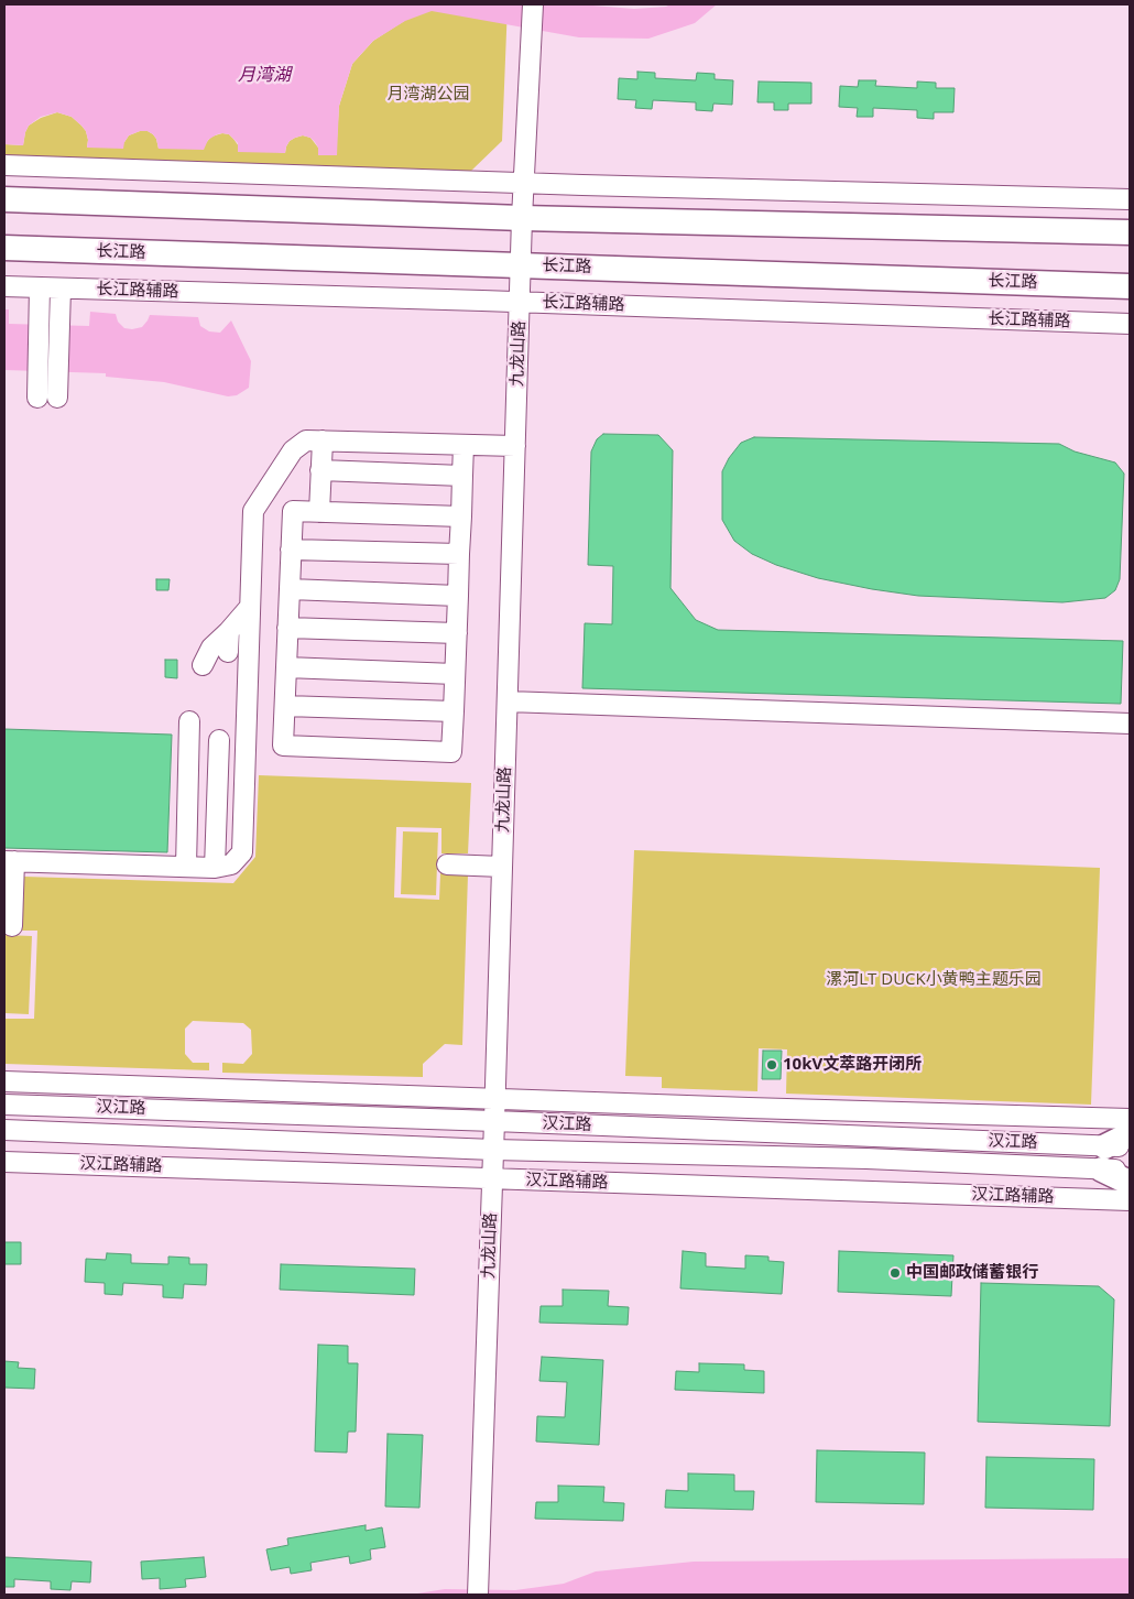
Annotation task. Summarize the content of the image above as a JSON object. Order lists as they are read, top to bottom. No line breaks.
{"streets":{"main road":["长江路"],"street":["长江路辅路","九龙山路","汉江路","汉江路辅路"]},"crossings":[["长江路","九龙山路"],["长江路辅路","九龙山路"],["九龙山路","汉江路"],["九龙山路","汉江路辅路"]],"water":["月湾湖"],"parks":["月湾湖公园","漯河LT DUCK小黄鸭主题乐园"],"places":["10kV文萃路开闭所","中国邮政储蓄银行"]}
